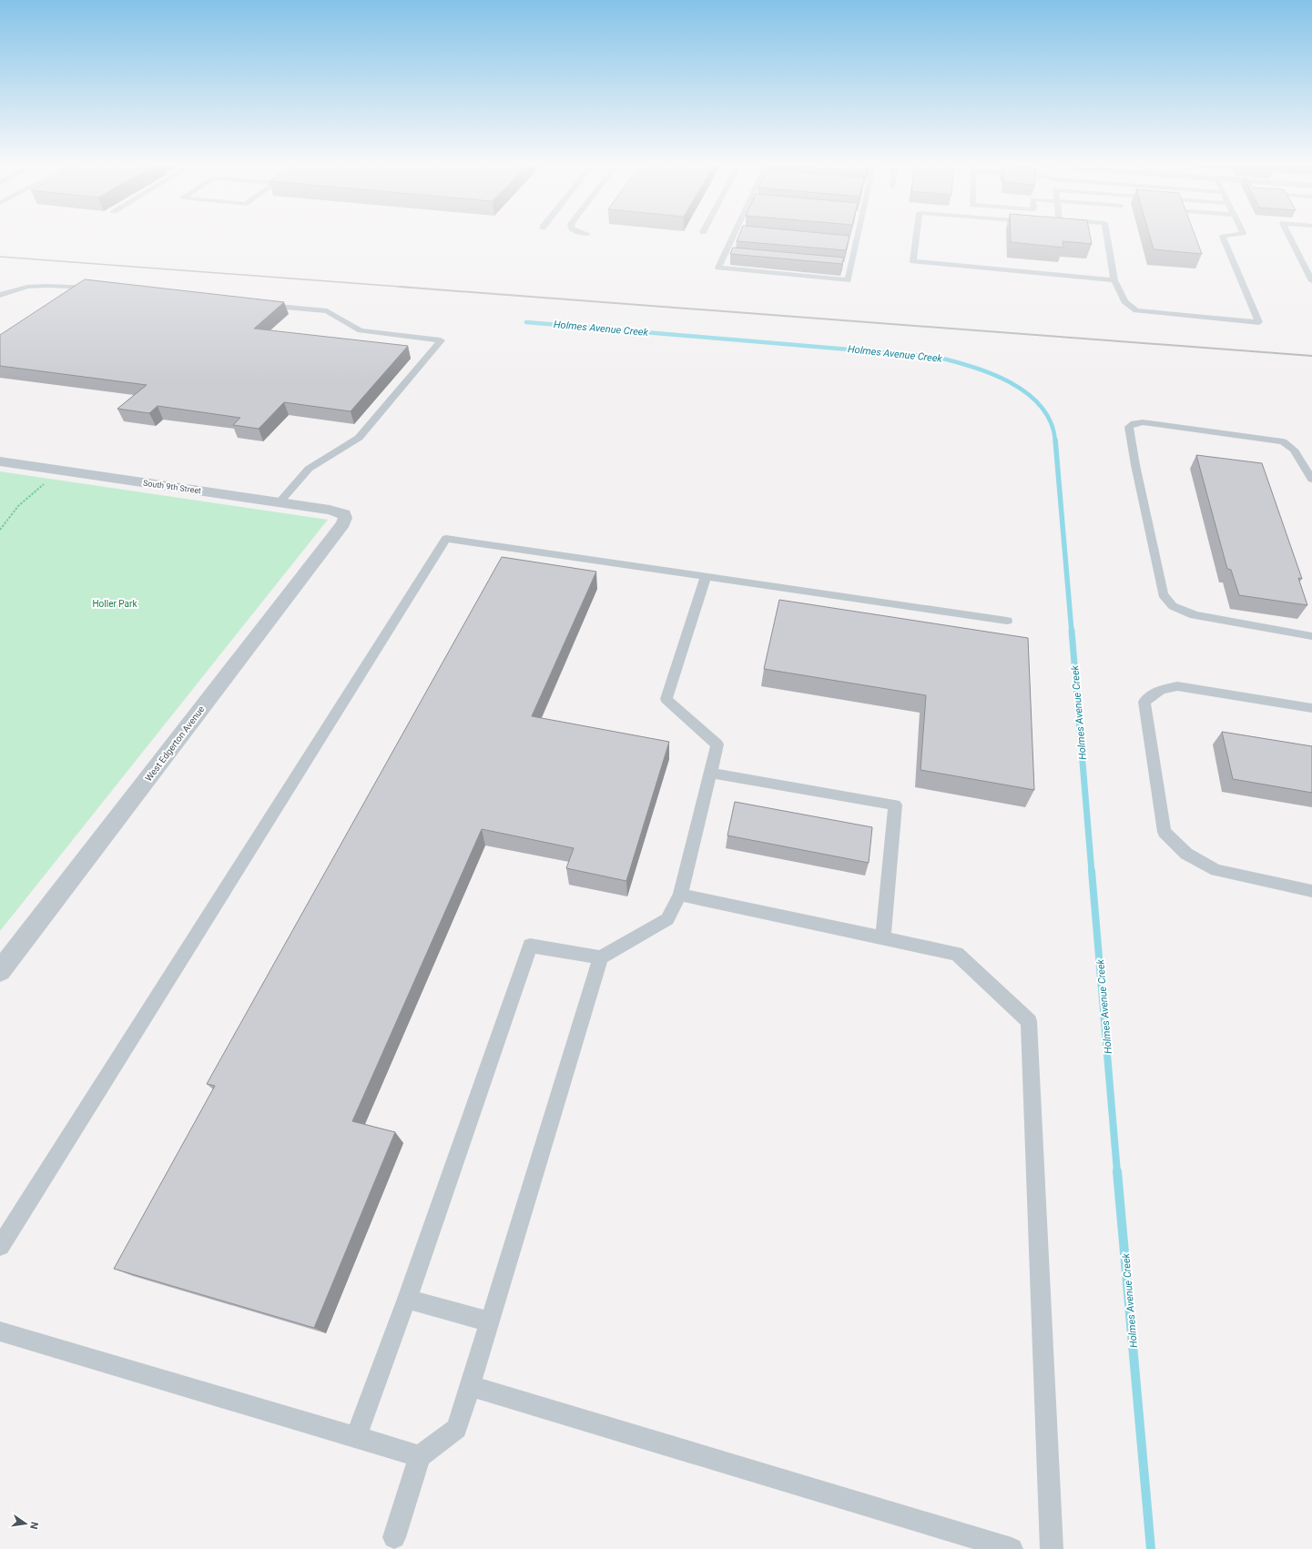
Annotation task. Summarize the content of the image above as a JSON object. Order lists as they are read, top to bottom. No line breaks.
{"streets":{"street":["South 9th Street","West Edgerton Avenue"]},"crossings":[["South 9th Street","West Edgerton Avenue"]],"water":["Holmes Avenue Creek"],"parks":["Holler Park"],"north":"right"}
